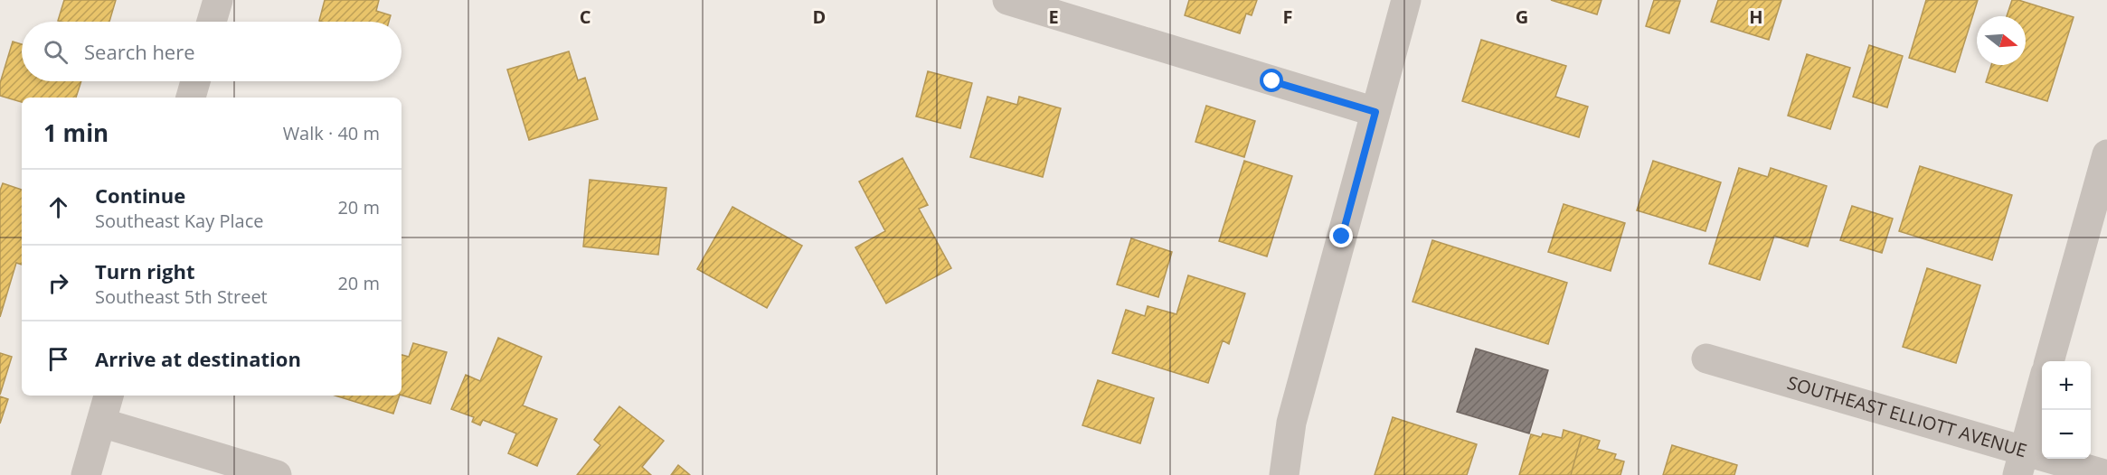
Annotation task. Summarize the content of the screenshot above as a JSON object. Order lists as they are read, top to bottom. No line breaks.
{"streets":{"street":["SOUTHEAST ELLIOTT AVENUE"]},"north":"right","page":{"search":"Search here","heading":["1 min","Walk · 40 m"],"list":[["Continue","Southeast Kay Place","20 m"],["Turn right","Southeast 5th Street","20 m"],"Arrive at destination"],"map_buttons":["+","−"]},"grid":{"columns":["C","D","E","F","G","H"]}}
